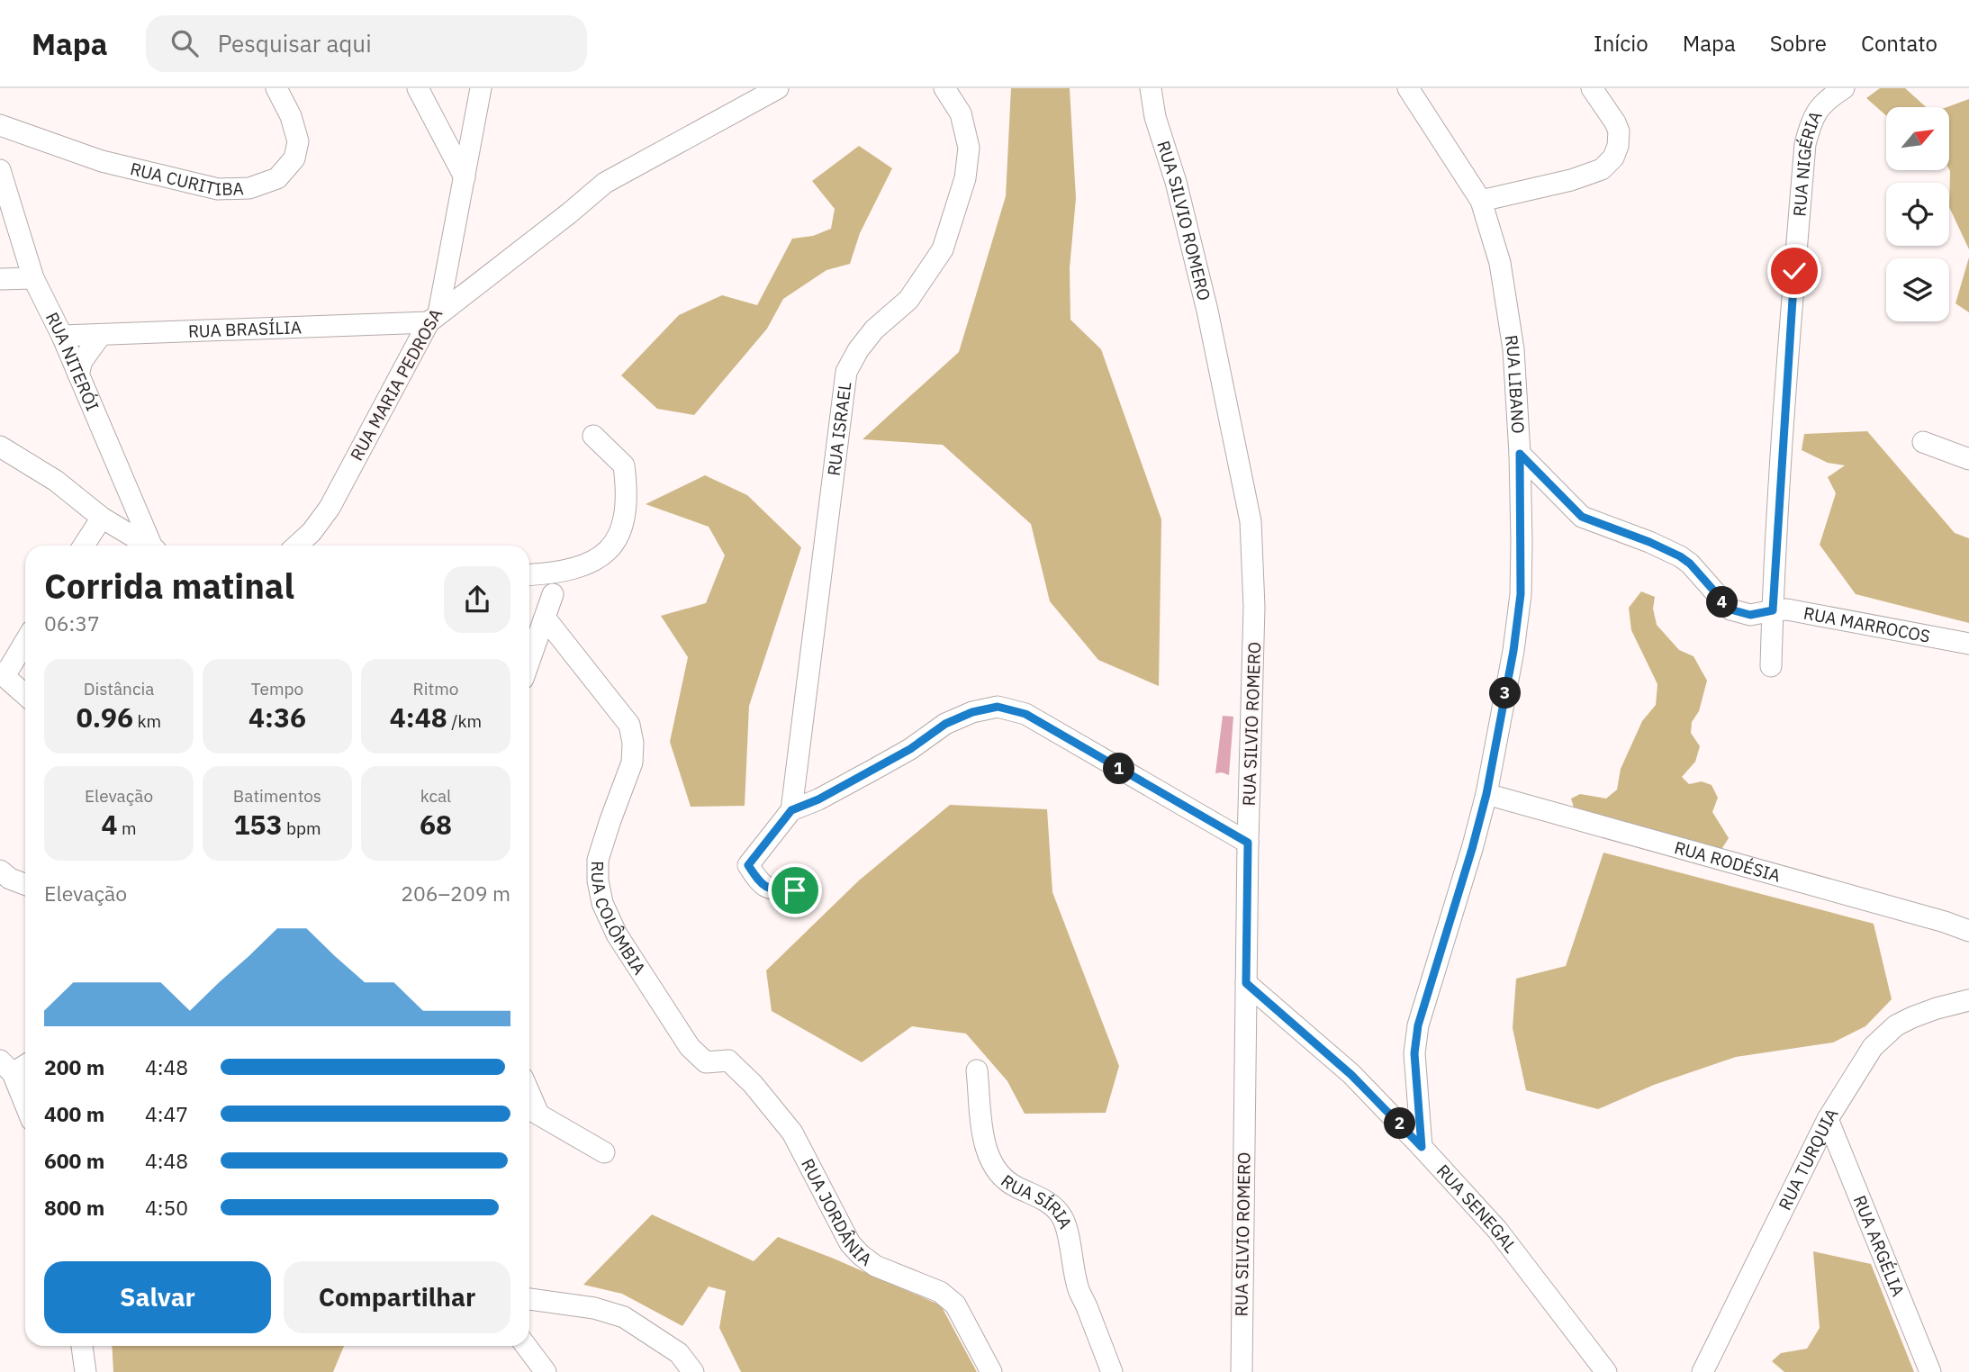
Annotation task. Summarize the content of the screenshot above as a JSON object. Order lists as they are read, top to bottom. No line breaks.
{"streets":{"street":["RUA NIGÉRIA","RUA CURITIBA","RUA SILVIO ROMERO","RUA BRASÍLIA","RUA NITERÓI","RUA MARIA PEDROSA","RUA LIBANO","RUA ISRAEL","RUA MARROCOS","RUA RODÉSIA","RUA COLÔMBIA","RUA TURQUIA","RUA SÍRIA","RUA SENEGAL","RUA JORDÂNIA","RUA ARGÉLIA"]},"crossings":[["RUA NIGÉRIA","RUA MARROCOS"],["RUA SILVIO ROMERO","RUA SENEGAL"],["RUA BRASÍLIA","RUA NITERÓI"],["RUA BRASÍLIA","RUA MARIA PEDROSA"],["RUA LIBANO","RUA MARROCOS"],["RUA LIBANO","RUA RODÉSIA"],["RUA LIBANO","RUA SENEGAL"],["RUA COLÔMBIA","RUA JORDÂNIA"],["RUA TURQUIA","RUA ARGÉLIA"]],"north":"top right","page":{"header":"Mapa","search":"Pesquisar aqui","nav":["Início","Mapa","Sobre","Contato"],"heading":["Corrida matinal","06:37"],"pins":["4","3","1","2"],"stats":[["Distância","0.96 km"],["Tempo","4:36"],["Ritmo","4:48 /km"],["Elevação","4 m"],["Batimentos","153 bpm"],["kcal","68"]],"chart":["Elevação","206–209 m"],"list":[{"name":"200 m","note":"4:48"},{"name":"400 m","note":"4:47"},{"name":"600 m","note":"4:48"},{"name":"800 m","note":"4:50"}],"buttons":["Salvar","Compartilhar"]}}
